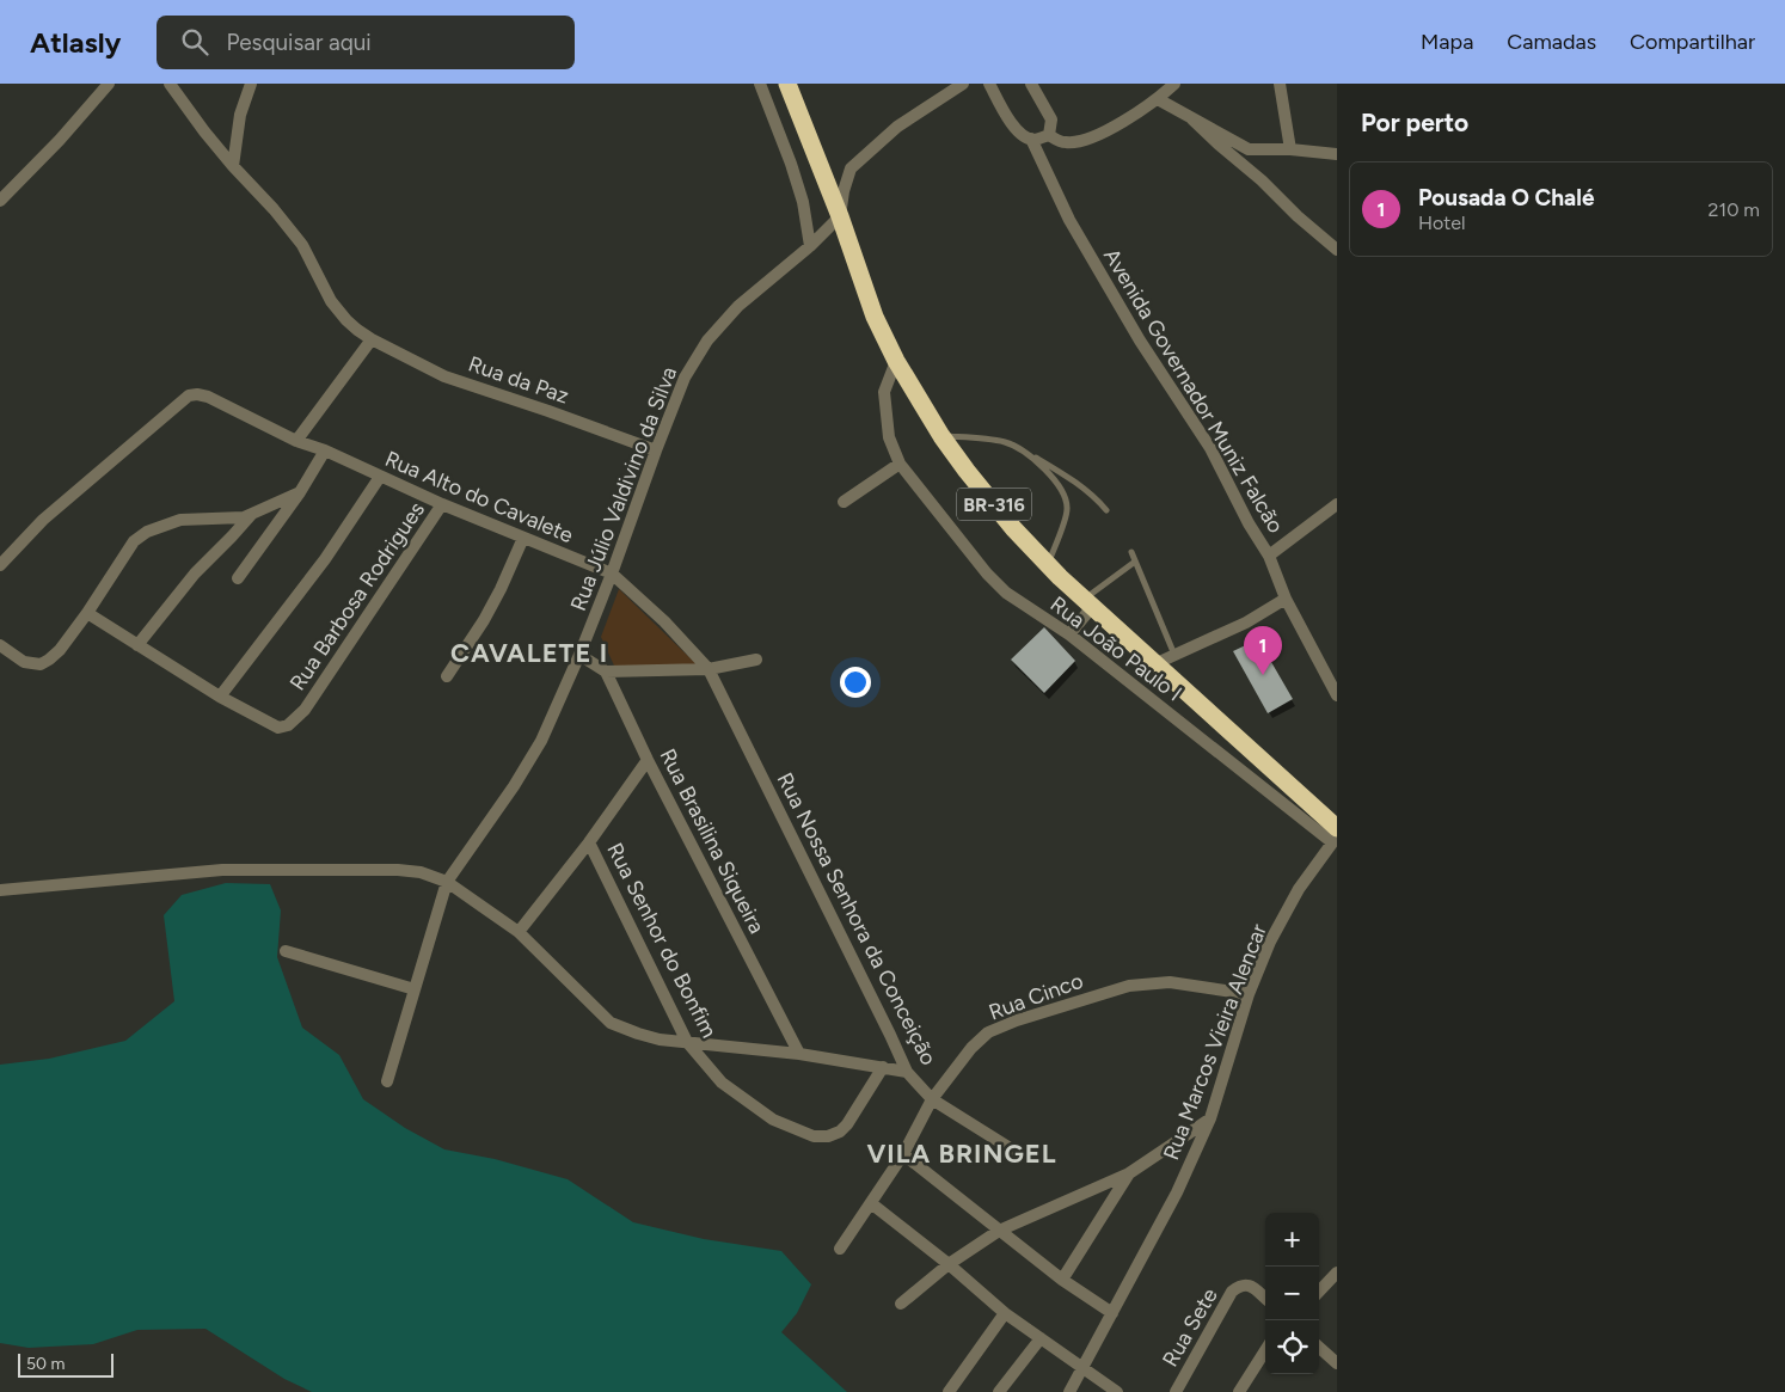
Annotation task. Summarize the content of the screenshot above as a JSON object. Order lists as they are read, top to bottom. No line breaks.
{"streets":{"highway":["BR-316"],"street":["Rua da Paz","Avenida Governador Muniz Falcão","Rua Júlio Valdivino da Silva","Rua Alto do Cavalete","Rua Barbosa Rodrigues","Rua João Paulo I","Rua Brasilina Siqueira","Rua Nossa Senhora da Conceição","Rua Senhor do Bonfim","Rua Cinco","Rua Marcos Vieira Alencar","Rua Sete"]},"crossings":[["Rua da Paz","Rua Júlio Valdivino da Silva"],["Rua Júlio Valdivino da Silva","Rua Alto do Cavalete"],["Rua Júlio Valdivino da Silva","BR-316"],["Rua Alto do Cavalete","Rua Barbosa Rodrigues"],["Rua Alto do Cavalete","Rua Nossa Senhora da Conceição"],["BR-316","Rua João Paulo I"],["BR-316","Rua Marcos Vieira Alencar"],["Rua João Paulo I","Rua Marcos Vieira Alencar"],["Rua Nossa Senhora da Conceição","Rua Cinco"],["Rua Cinco","Rua Marcos Vieira Alencar"]],"districts":["CAVALETE I","VILA BRINGEL"],"scale_bar":"50 m","page":{"header":"Atlasly","search":"Pesquisar aqui","nav":["Mapa","Camadas","Compartilhar"],"heading":"Por perto","list":[{"mark":"1","name":"Pousada O Chalé","note":"Hotel","value":"210 m"}],"pins":"1","map_buttons":["+","−"],"scale":"50 m"}}
